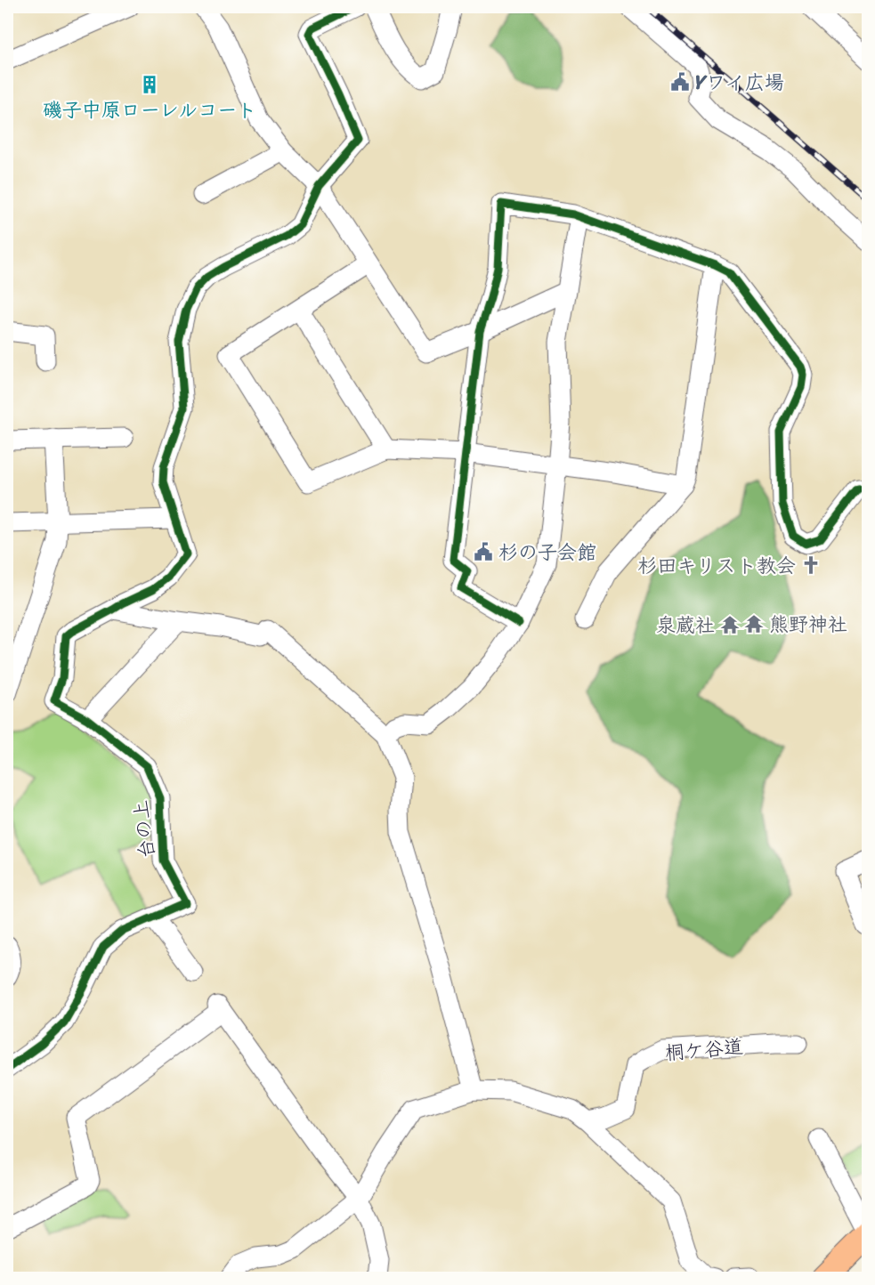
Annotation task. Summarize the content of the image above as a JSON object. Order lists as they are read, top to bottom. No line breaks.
{"streets":{"street":["台の上","桐ケ谷道"]},"places":{"public building":["Yワイ広場","杉の子会館"],"building":["磯子中原ローレルコート"],"church":["杉田キリスト教会"],"temple":["熊野神社","泉蔵社"]}}
